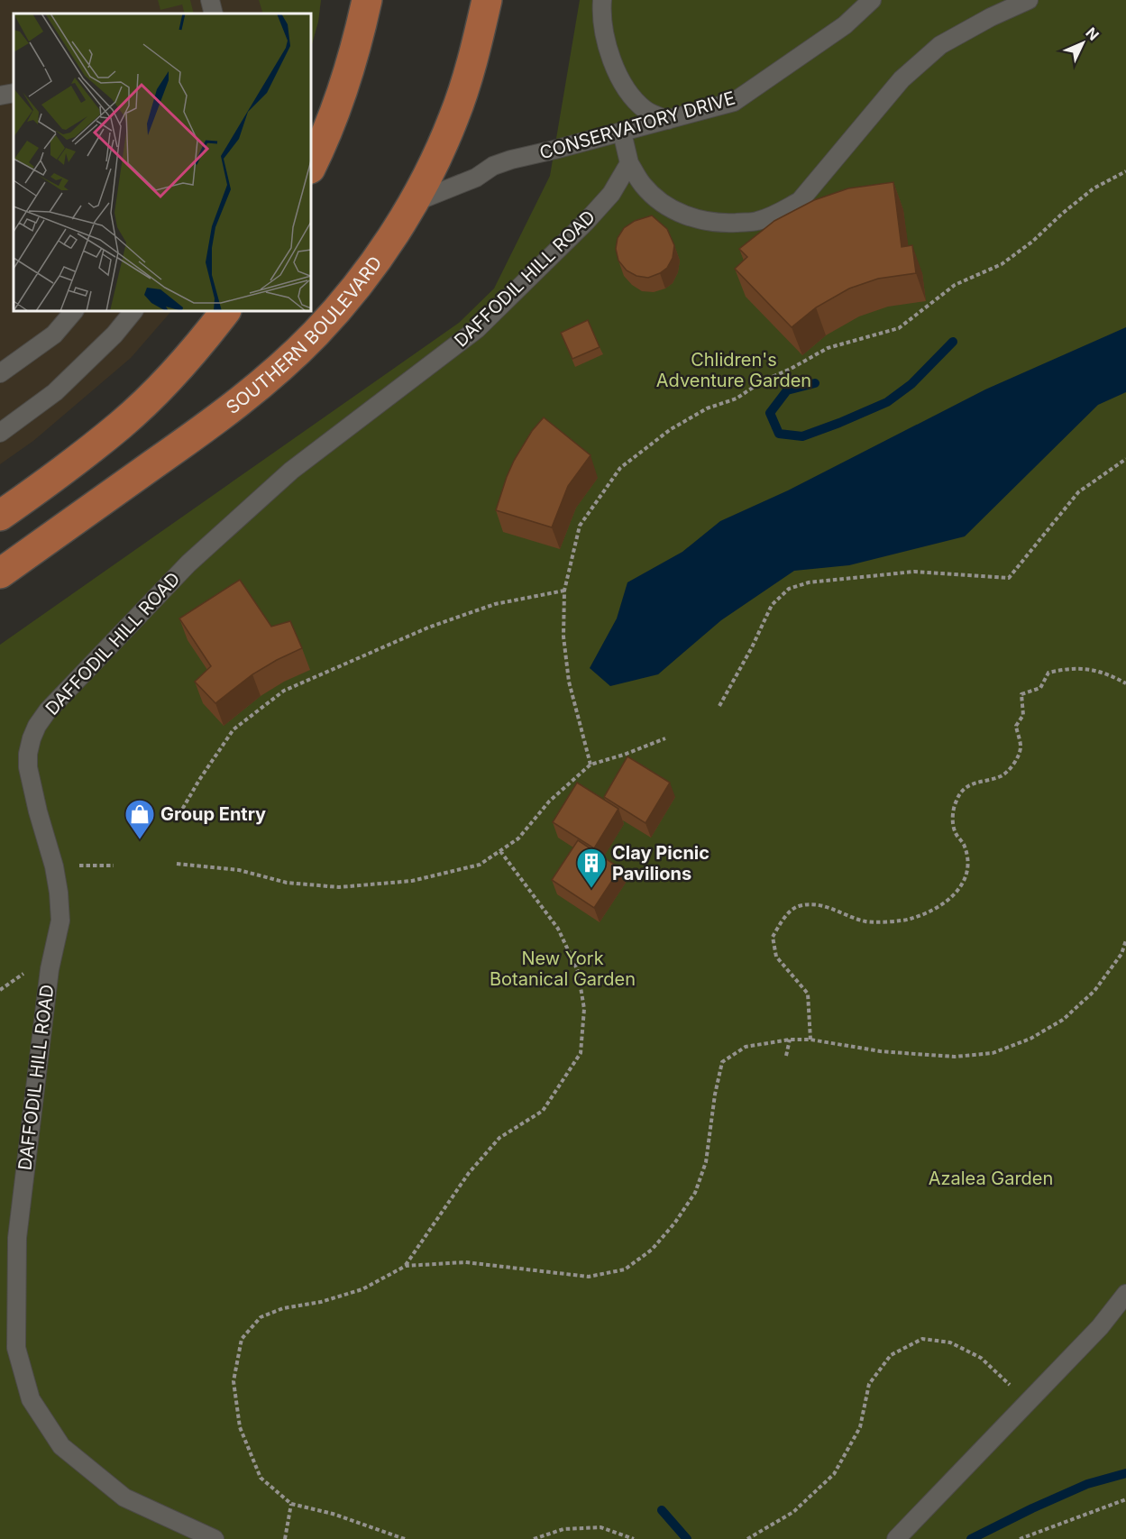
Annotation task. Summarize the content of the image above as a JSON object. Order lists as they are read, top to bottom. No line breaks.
{"streets":{"main road":["SOUTHERN BOULEVARD"],"lane":["CONSERVATORY DRIVE","DAFFODIL HILL ROAD"]},"crossings":[["CONSERVATORY DRIVE","SOUTHERN BOULEVARD"]],"parks":["Chlidren's Adventure Garden","New York Botanical Garden","Azalea Garden"],"places":{"shop":["Group Entry"],"building":["Clay Picnic Pavilions"]},"north":"top right"}
